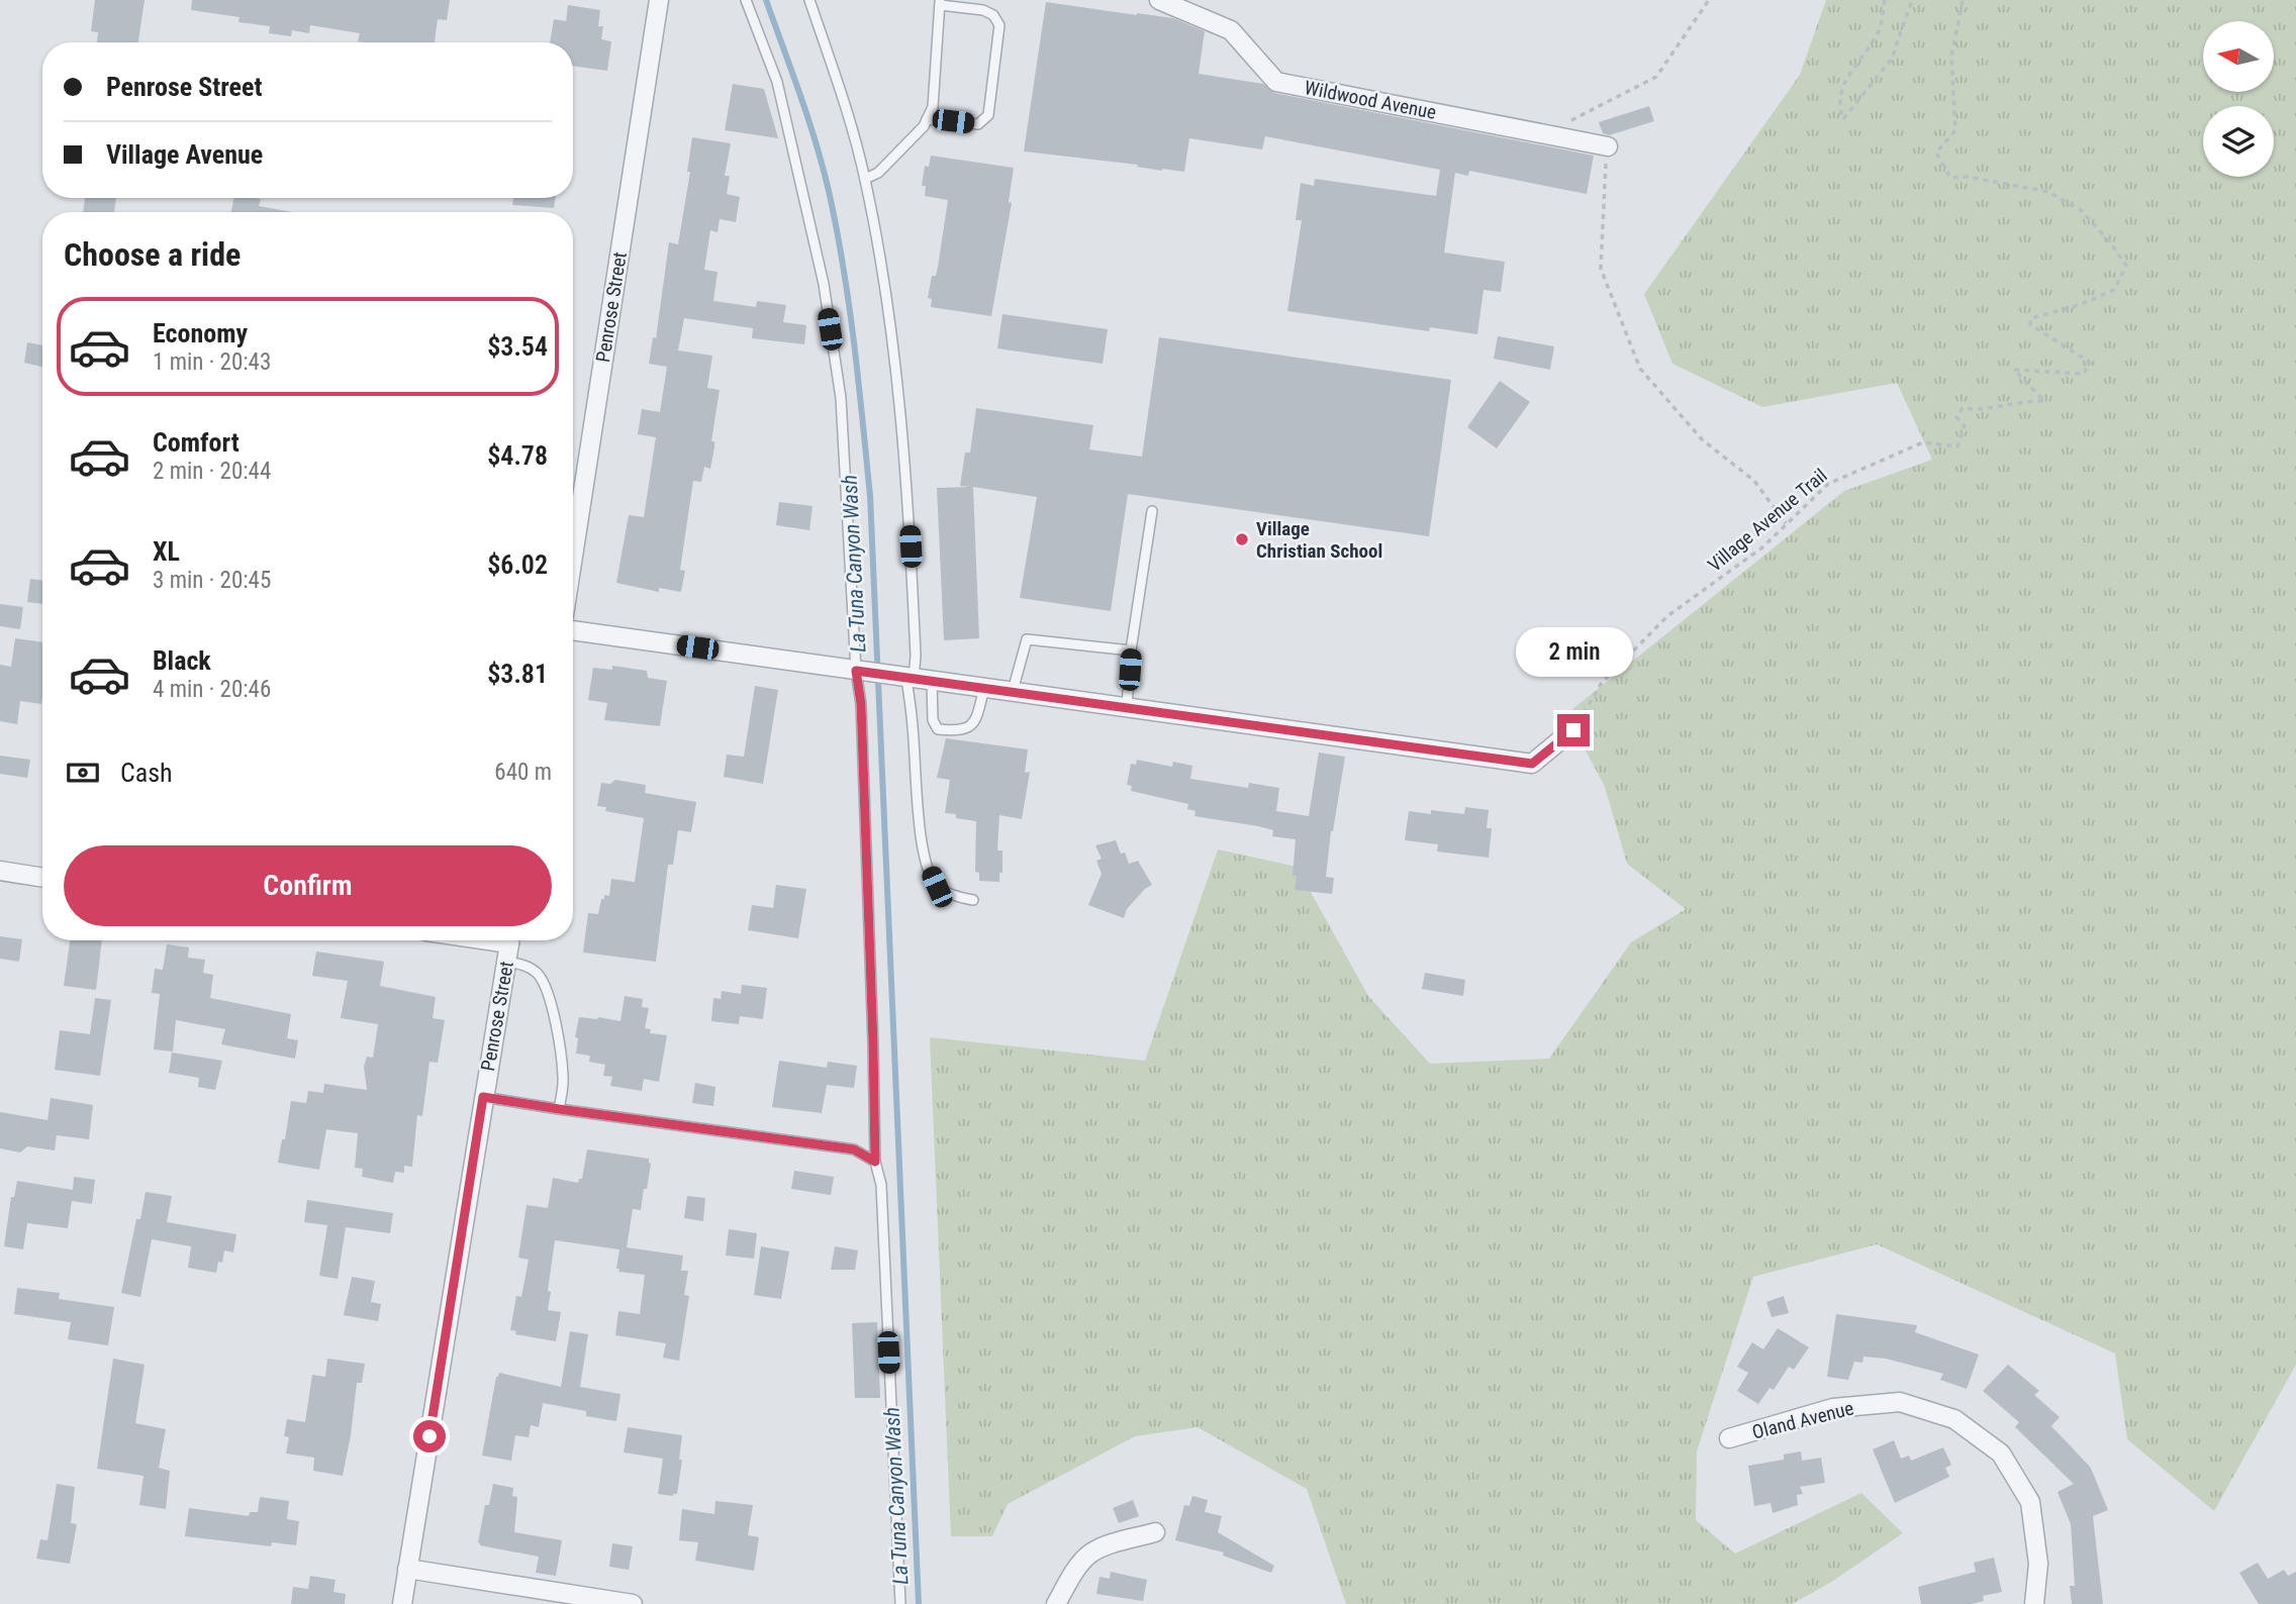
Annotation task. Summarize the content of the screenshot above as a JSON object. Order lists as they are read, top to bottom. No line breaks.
{"streets":{"street":["Wildwood Avenue","Penrose Street","Oland Avenue"],"path":["Village Avenue Trail"]},"water":["La Tuna Canyon Wash"],"places":["Village Christian School"],"north":"left","page":{"banner":["Penrose Street","Village Avenue"],"heading":"Choose a ride","list":[{"name":"Economy","note":"1 min · 20:43","value":"$3.54"},{"name":"Comfort","note":"2 min · 20:44","value":"$4.78"},{"name":"XL","note":"3 min · 20:45","value":"$6.02"},{"name":"Black","note":"4 min · 20:46","value":"$3.81"}],"bubble":"2 min","pay":["Cash","640 m"],"buttons":"Confirm"}}
